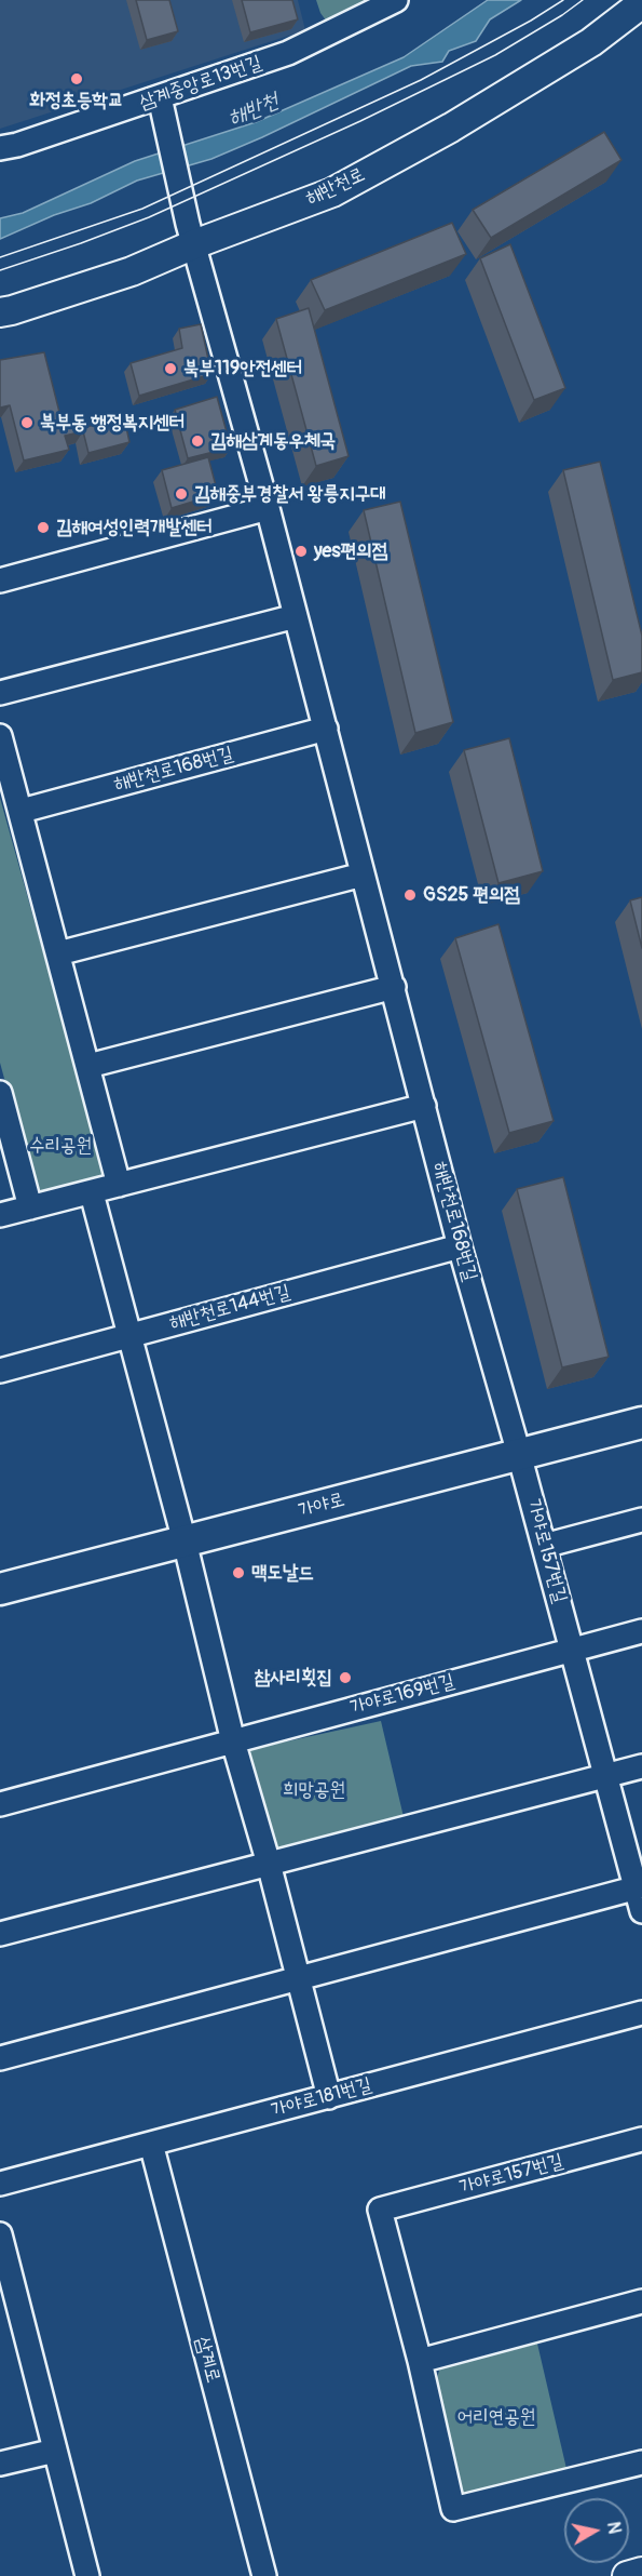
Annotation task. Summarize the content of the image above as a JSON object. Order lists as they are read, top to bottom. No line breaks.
{"streets":{"main road":["가야로"],"street":["삼계중앙로13번길","해반천로","해반천로168번길","해반천로144번길","가야로157번길","가야로169번길","가야로181번길","삼계로"]},"crossings":[["삼계중앙로13번길","해반천로168번길"],["해반천로","해반천로168번길"],["해반천로168번길","해반천로144번길"],["해반천로168번길","가야로"],["해반천로168번길","가야로157번길"],["가야로","가야로157번길"],["가야로157번길","가야로169번길"],["가야로181번길","삼계로"]],"water":["해반천"],"parks":["수리공원","희망공원","어리연공원"],"places":["화정초등학교","북부119안전센터","북부동 행정복지센터","김해삼계동우체국","김해중부경찰서 왕릉지구대","김해여성인력개발센터","yes편의점","GS25 편의점","맥도날드","참사리횟집"],"north":"right"}
